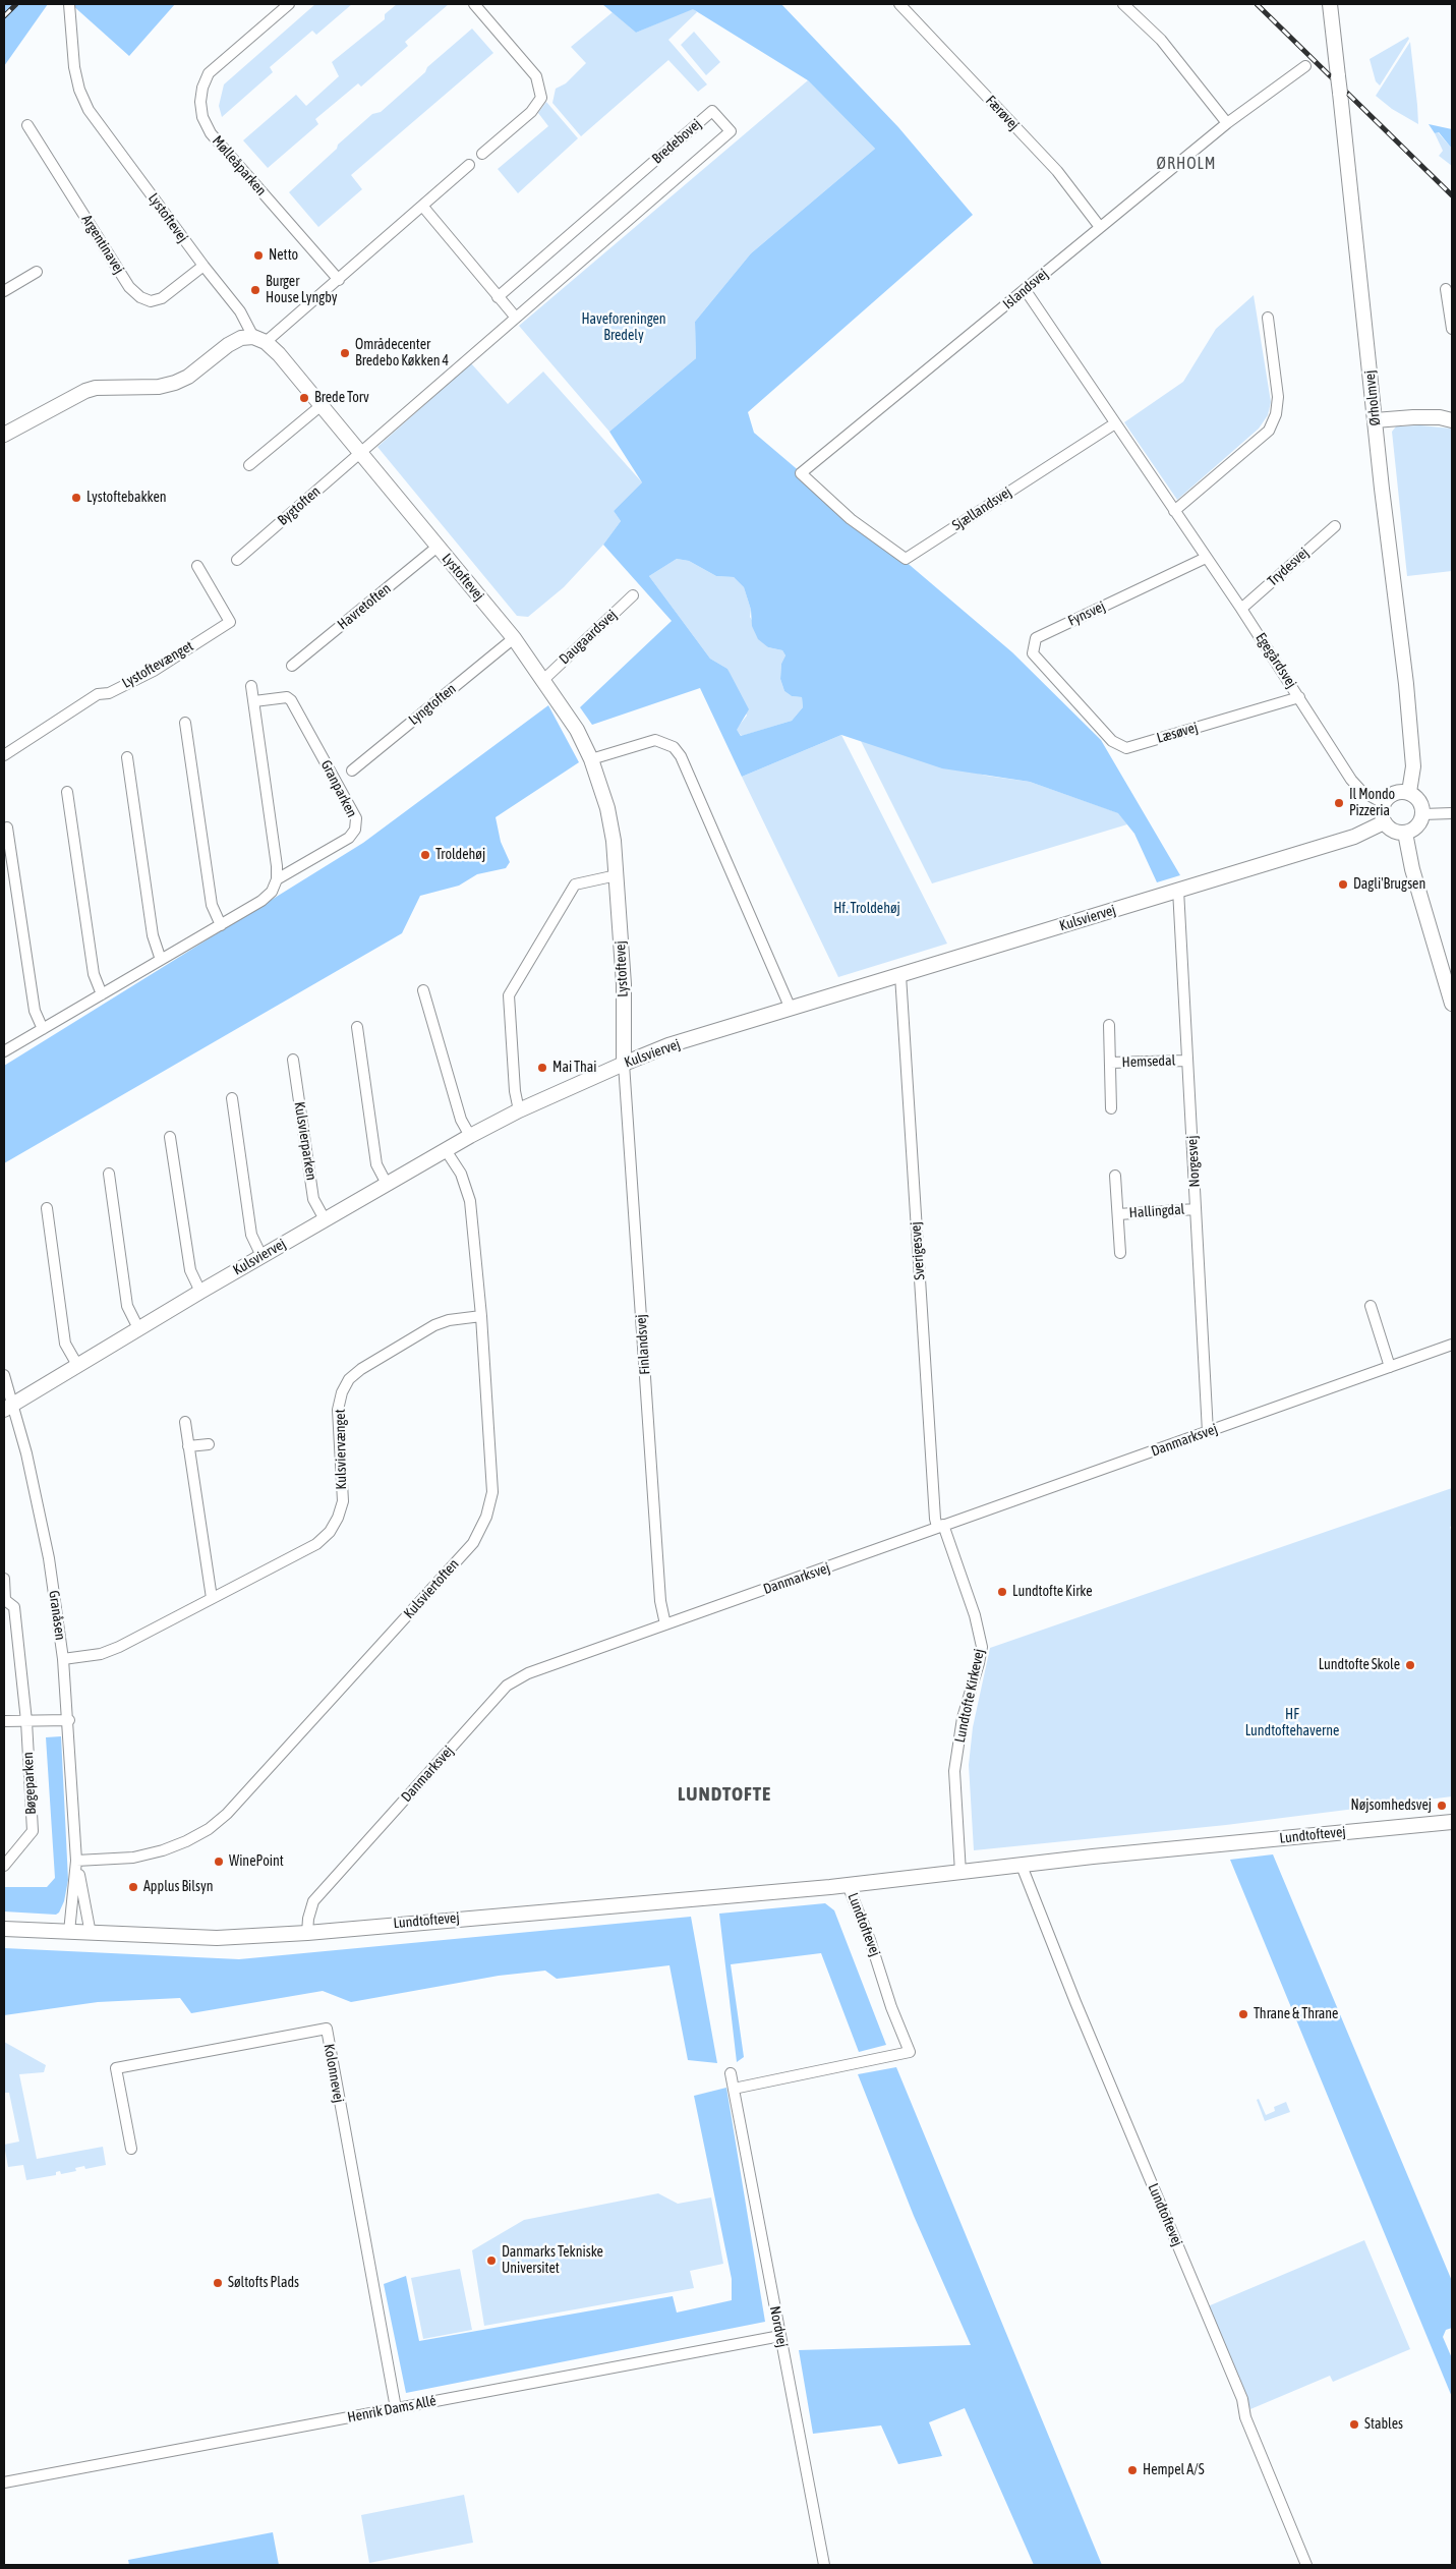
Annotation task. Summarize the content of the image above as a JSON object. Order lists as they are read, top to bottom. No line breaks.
{"streets":{"street":["Færøvej","Bredebovej","Mølleåparken","Lystoftevej","Argentinavej","Islandsvej","Ørholmvej","Bygtoften","Sjællandsvej","Trydesvej","Havretoften","Fynsvej","Daugaardsvej","Egegårdsvej","Lystoftevænget","Lyngtoften","Læsøvej","Granparken","Kulsviervej","Hemsedal","Kulsvierparken","Norgesvej","Hallingdal","Sverigesvej","Finlandsvej","Danmarksvej","Kulsviervænget","Kulsviertoften","Granåsen","Lundtofte Kirkevej","Bøgeparken","Lundtoftevej","Kolonnevej","Nordvej","Henrik Dams Allé"]},"crossings":[["Færøvej","Islandsvej"],["Bredebovej","Lystoftevej"],["Bredebovej","Bygtoften"],["Lystoftevej","Argentinavej"],["Lystoftevej","Bygtoften"],["Lystoftevej","Havretoften"],["Lystoftevej","Daugaardsvej"],["Lystoftevej","Lyngtoften"],["Lystoftevej","Kulsviervej"],["Lystoftevej","Finlandsvej"],["Islandsvej","Sjællandsvej"],["Islandsvej","Egegårdsvej"],["Ørholmvej","Egegårdsvej"],["Ørholmvej","Kulsviervej"],["Sjællandsvej","Egegårdsvej"],["Trydesvej","Egegårdsvej"],["Fynsvej","Egegårdsvej"],["Fynsvej","Læsøvej"],["Egegårdsvej","Læsøvej"],["Egegårdsvej","Kulsviervej"],["Kulsviervej","Kulsvierparken"],["Kulsviervej","Norgesvej"],["Kulsviervej","Sverigesvej"],["Kulsviervej","Finlandsvej"],["Kulsviervej","Kulsviertoften"],["Kulsviervej","Granåsen"],["Hemsedal","Norgesvej"],["Norgesvej","Hallingdal"],["Norgesvej","Danmarksvej"],["Sverigesvej","Danmarksvej"],["Sverigesvej","Lundtofte Kirkevej"],["Finlandsvej","Danmarksvej"],["Danmarksvej","Lundtofte Kirkevej"],["Danmarksvej","Lundtoftevej"],["Kulsviervænget","Kulsviertoften"],["Kulsviervænget","Granåsen"],["Kulsviertoften","Granåsen"],["Granåsen","Lundtoftevej"],["Lundtofte Kirkevej","Lundtoftevej"],["Lundtoftevej","Nordvej"],["Kolonnevej","Henrik Dams Allé"],["Nordvej","Henrik Dams Allé"]],"districts":["ØRHOLM","LUNDTOFTE"],"parks":["Haveforeningen Bredely","Hf. Troldehøj","HF Lundtoftehaverne"],"places":["Netto","Burger House Lyngby","Områdecenter Bredebo Køkken 4","Brede Torv","Lystoftebakken","Il Mondo Pizzeria","Troldehøj","Dagli'Brugsen","Mai Thai","Lundtofte Kirke","Lundtofte Skole","Nøjsomhedsvej","WinePoint","Applus Bilsyn","Thrane & Thrane","Danmarks Tekniske Universitet","Søltofts Plads","Stables","Hempel A/S"]}
